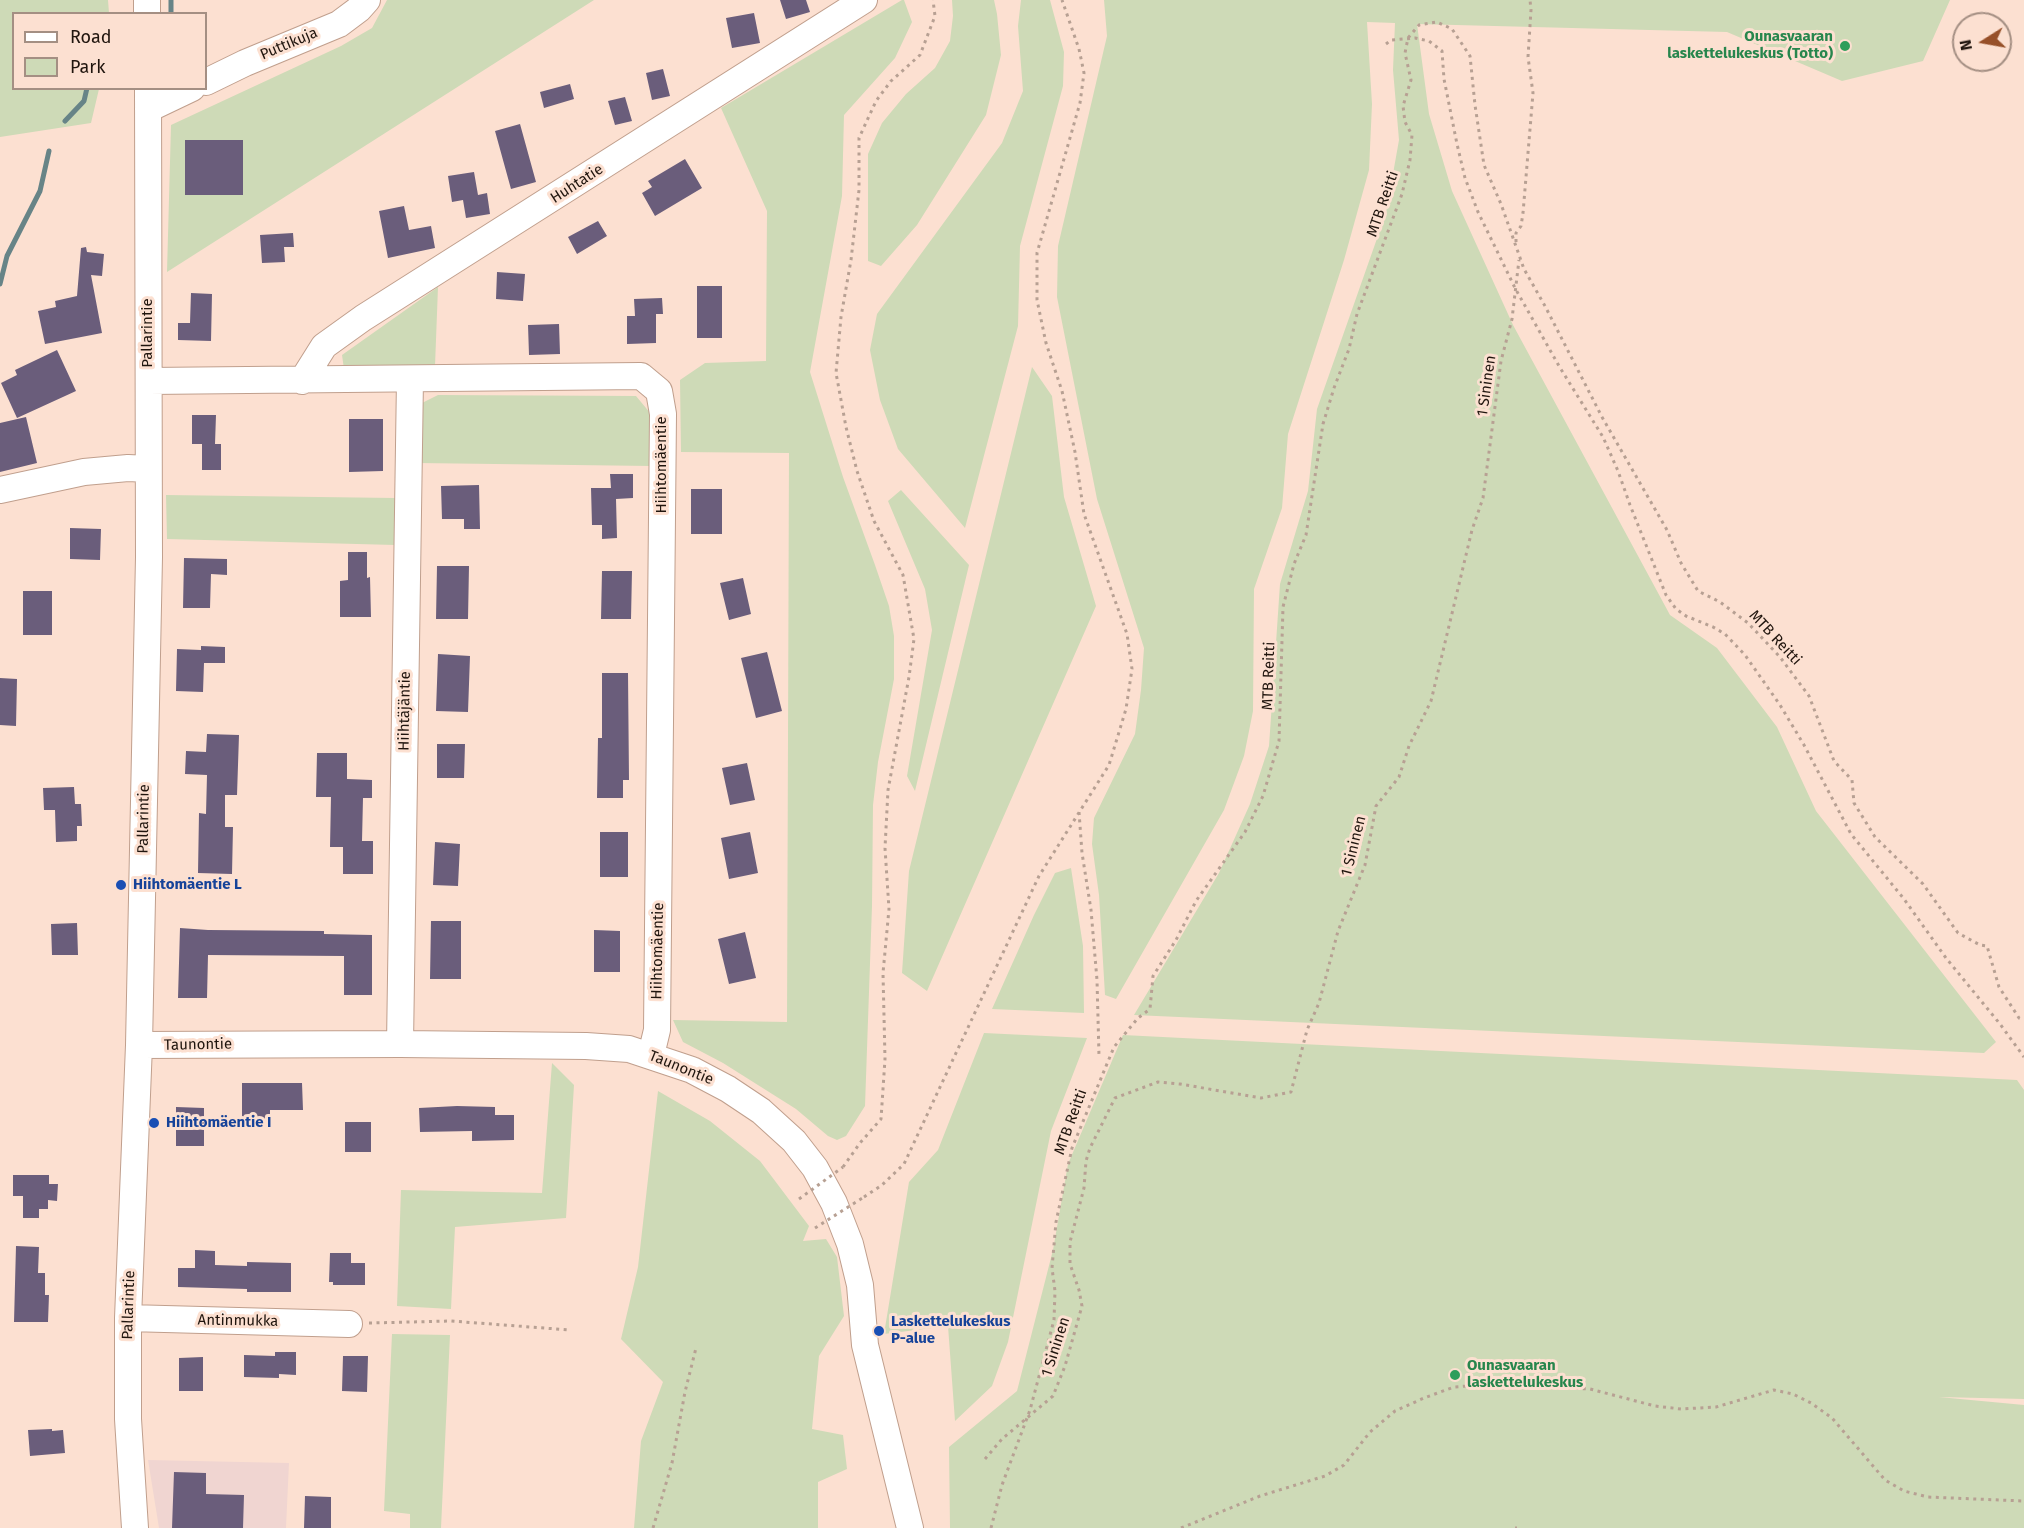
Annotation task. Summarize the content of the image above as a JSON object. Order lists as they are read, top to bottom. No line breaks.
{"streets":{"street":["Puttikuja","Huhtatie","Pallarintie","Hiihtomäentie","Hiihtäjäntie","Taunontie","Antinmukka"],"path":["MTB Reitti","1 Sininen"]},"crossings":[["Huhtatie","Hiihtomäentie"],["MTB Reitti","1 Sininen"],["Pallarintie","Hiihtomäentie"],["Pallarintie","Taunontie"],["Pallarintie","Antinmukka"],["Hiihtomäentie","Hiihtäjäntie"],["Hiihtomäentie","Taunontie"],["Hiihtäjäntie","Taunontie"]],"places":["Ounasvaaran laskettelukeskus (Totto)","Hiihtomäentie L","Hiihtomäentie I","Laskettelukeskus P-alue","Ounasvaaran laskettelukeskus"],"legend":["Road","Park"],"north":"left"}
